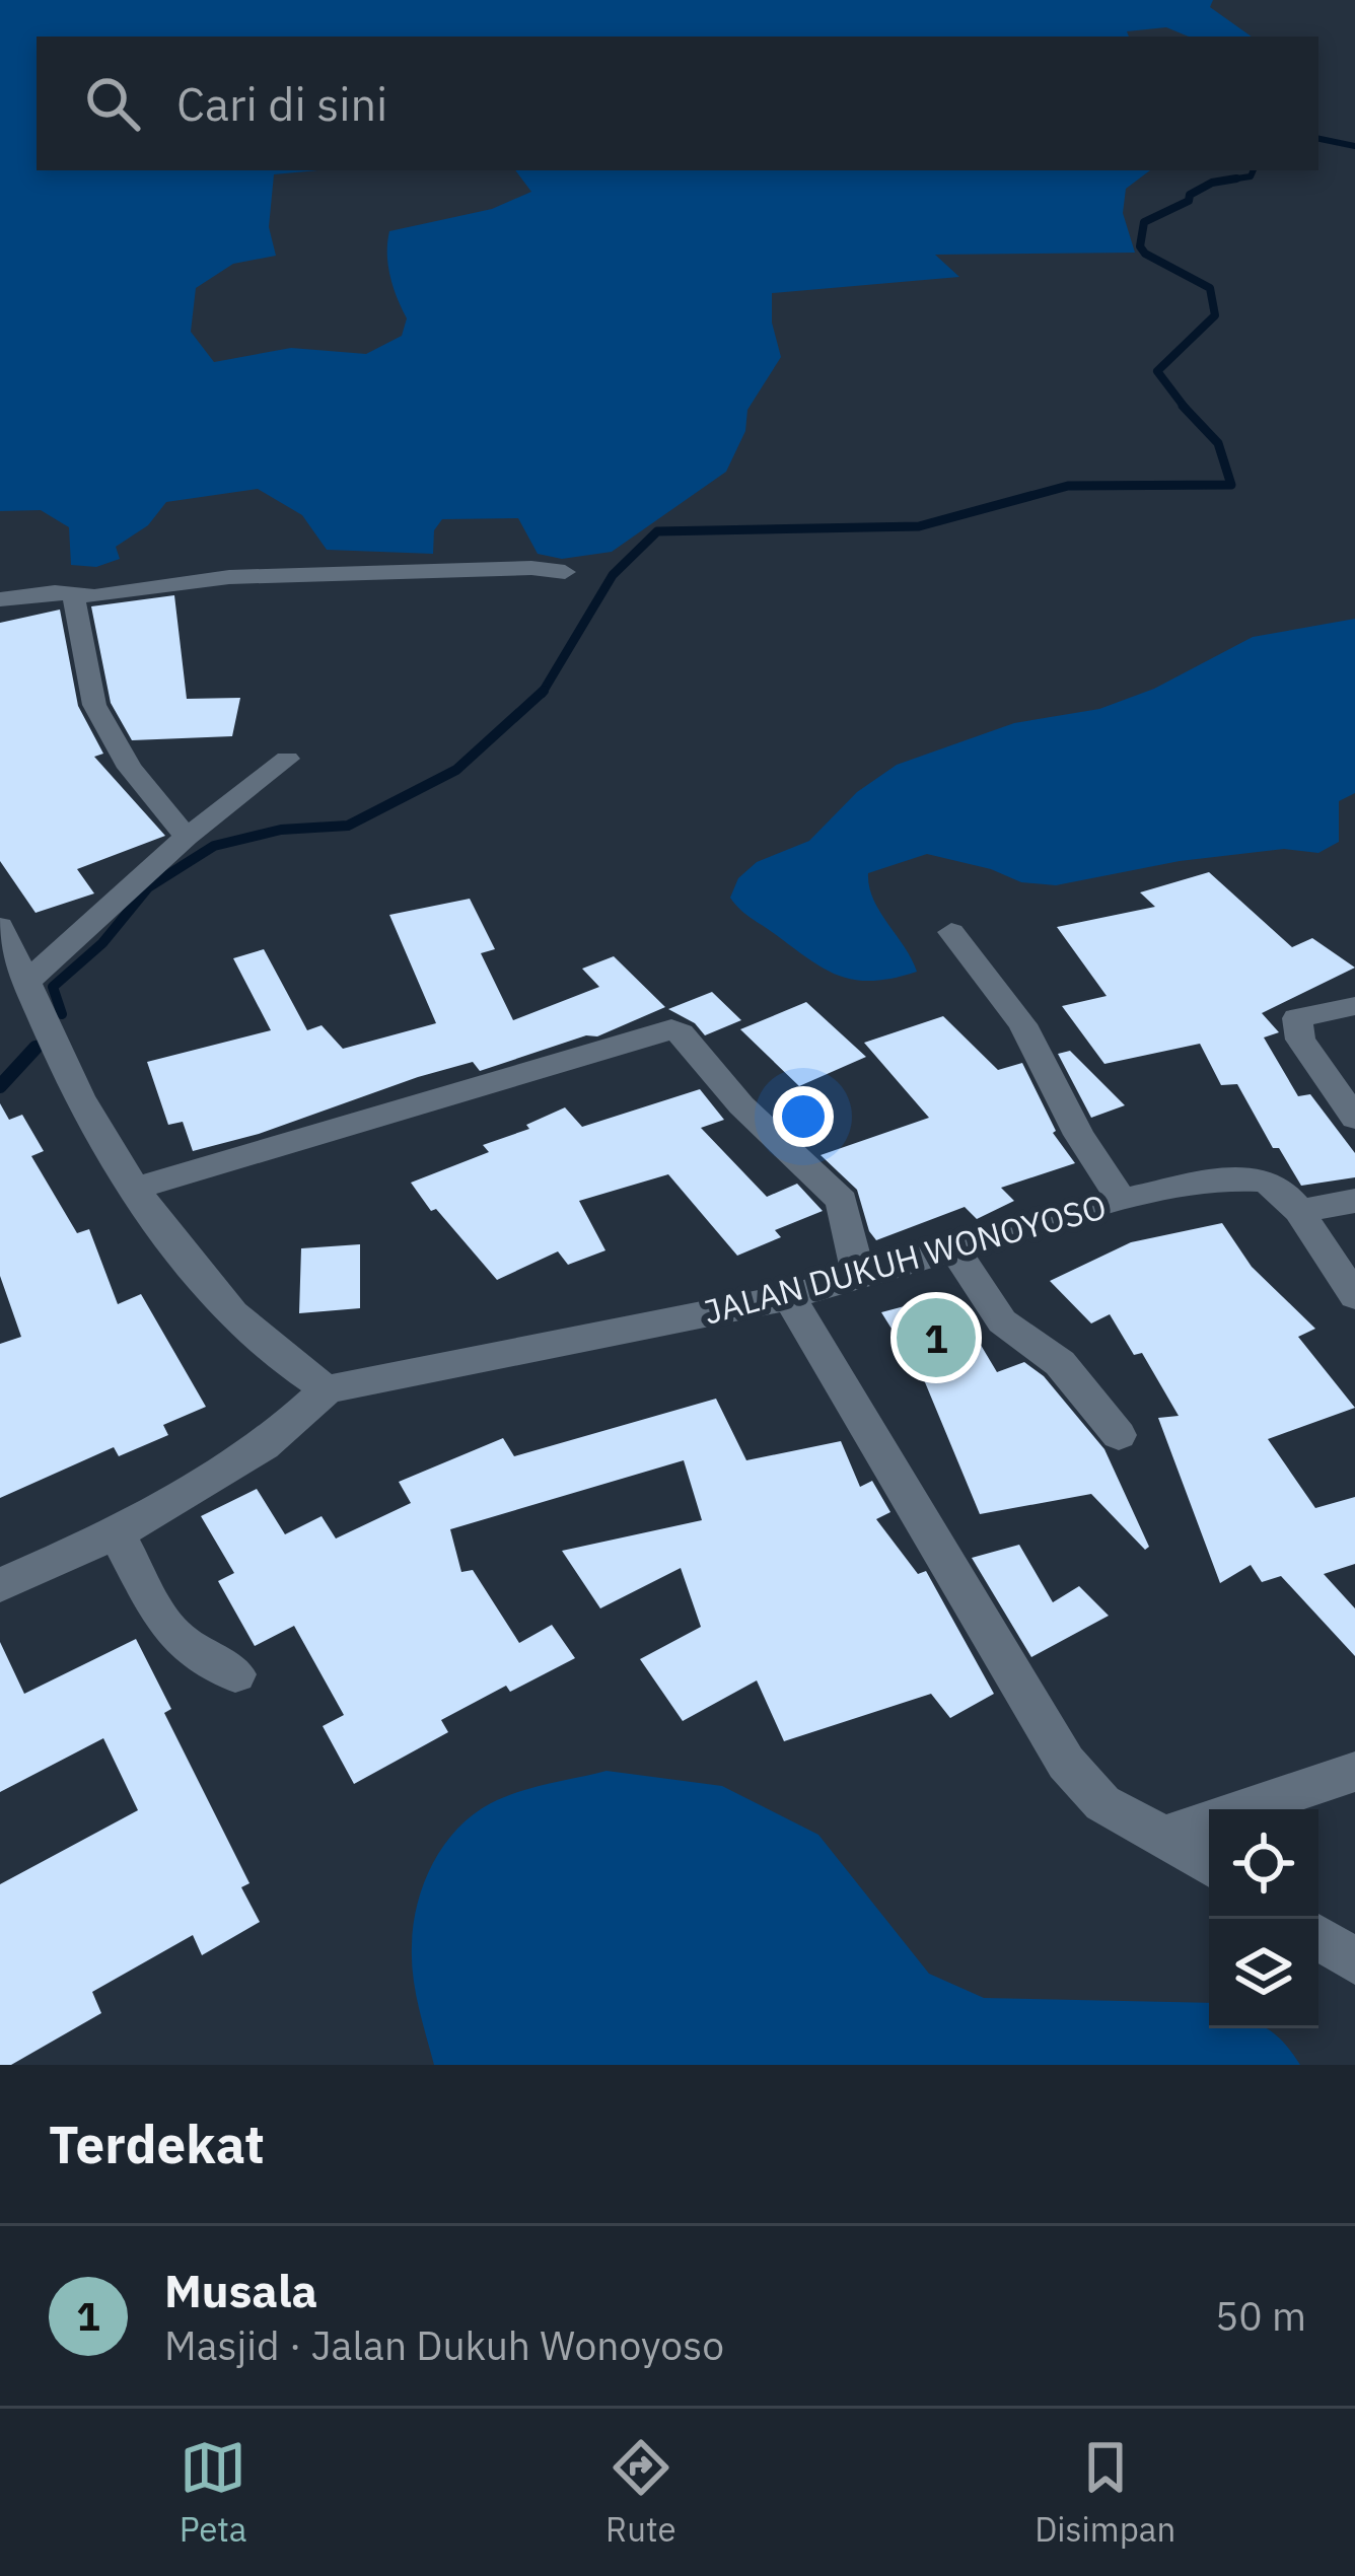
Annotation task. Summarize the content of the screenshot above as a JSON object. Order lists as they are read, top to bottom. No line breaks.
{"streets":{"street":["JALAN DUKUH WONOYOSO"]},"page":{"search":"Cari di sini","pins":"1","heading":"Terdekat","list":[{"mark":"1","name":"Musala","note":"Masjid · Jalan Dukuh Wonoyoso","value":"50 m"}],"nav":["Peta","Rute","Disimpan"]}}
